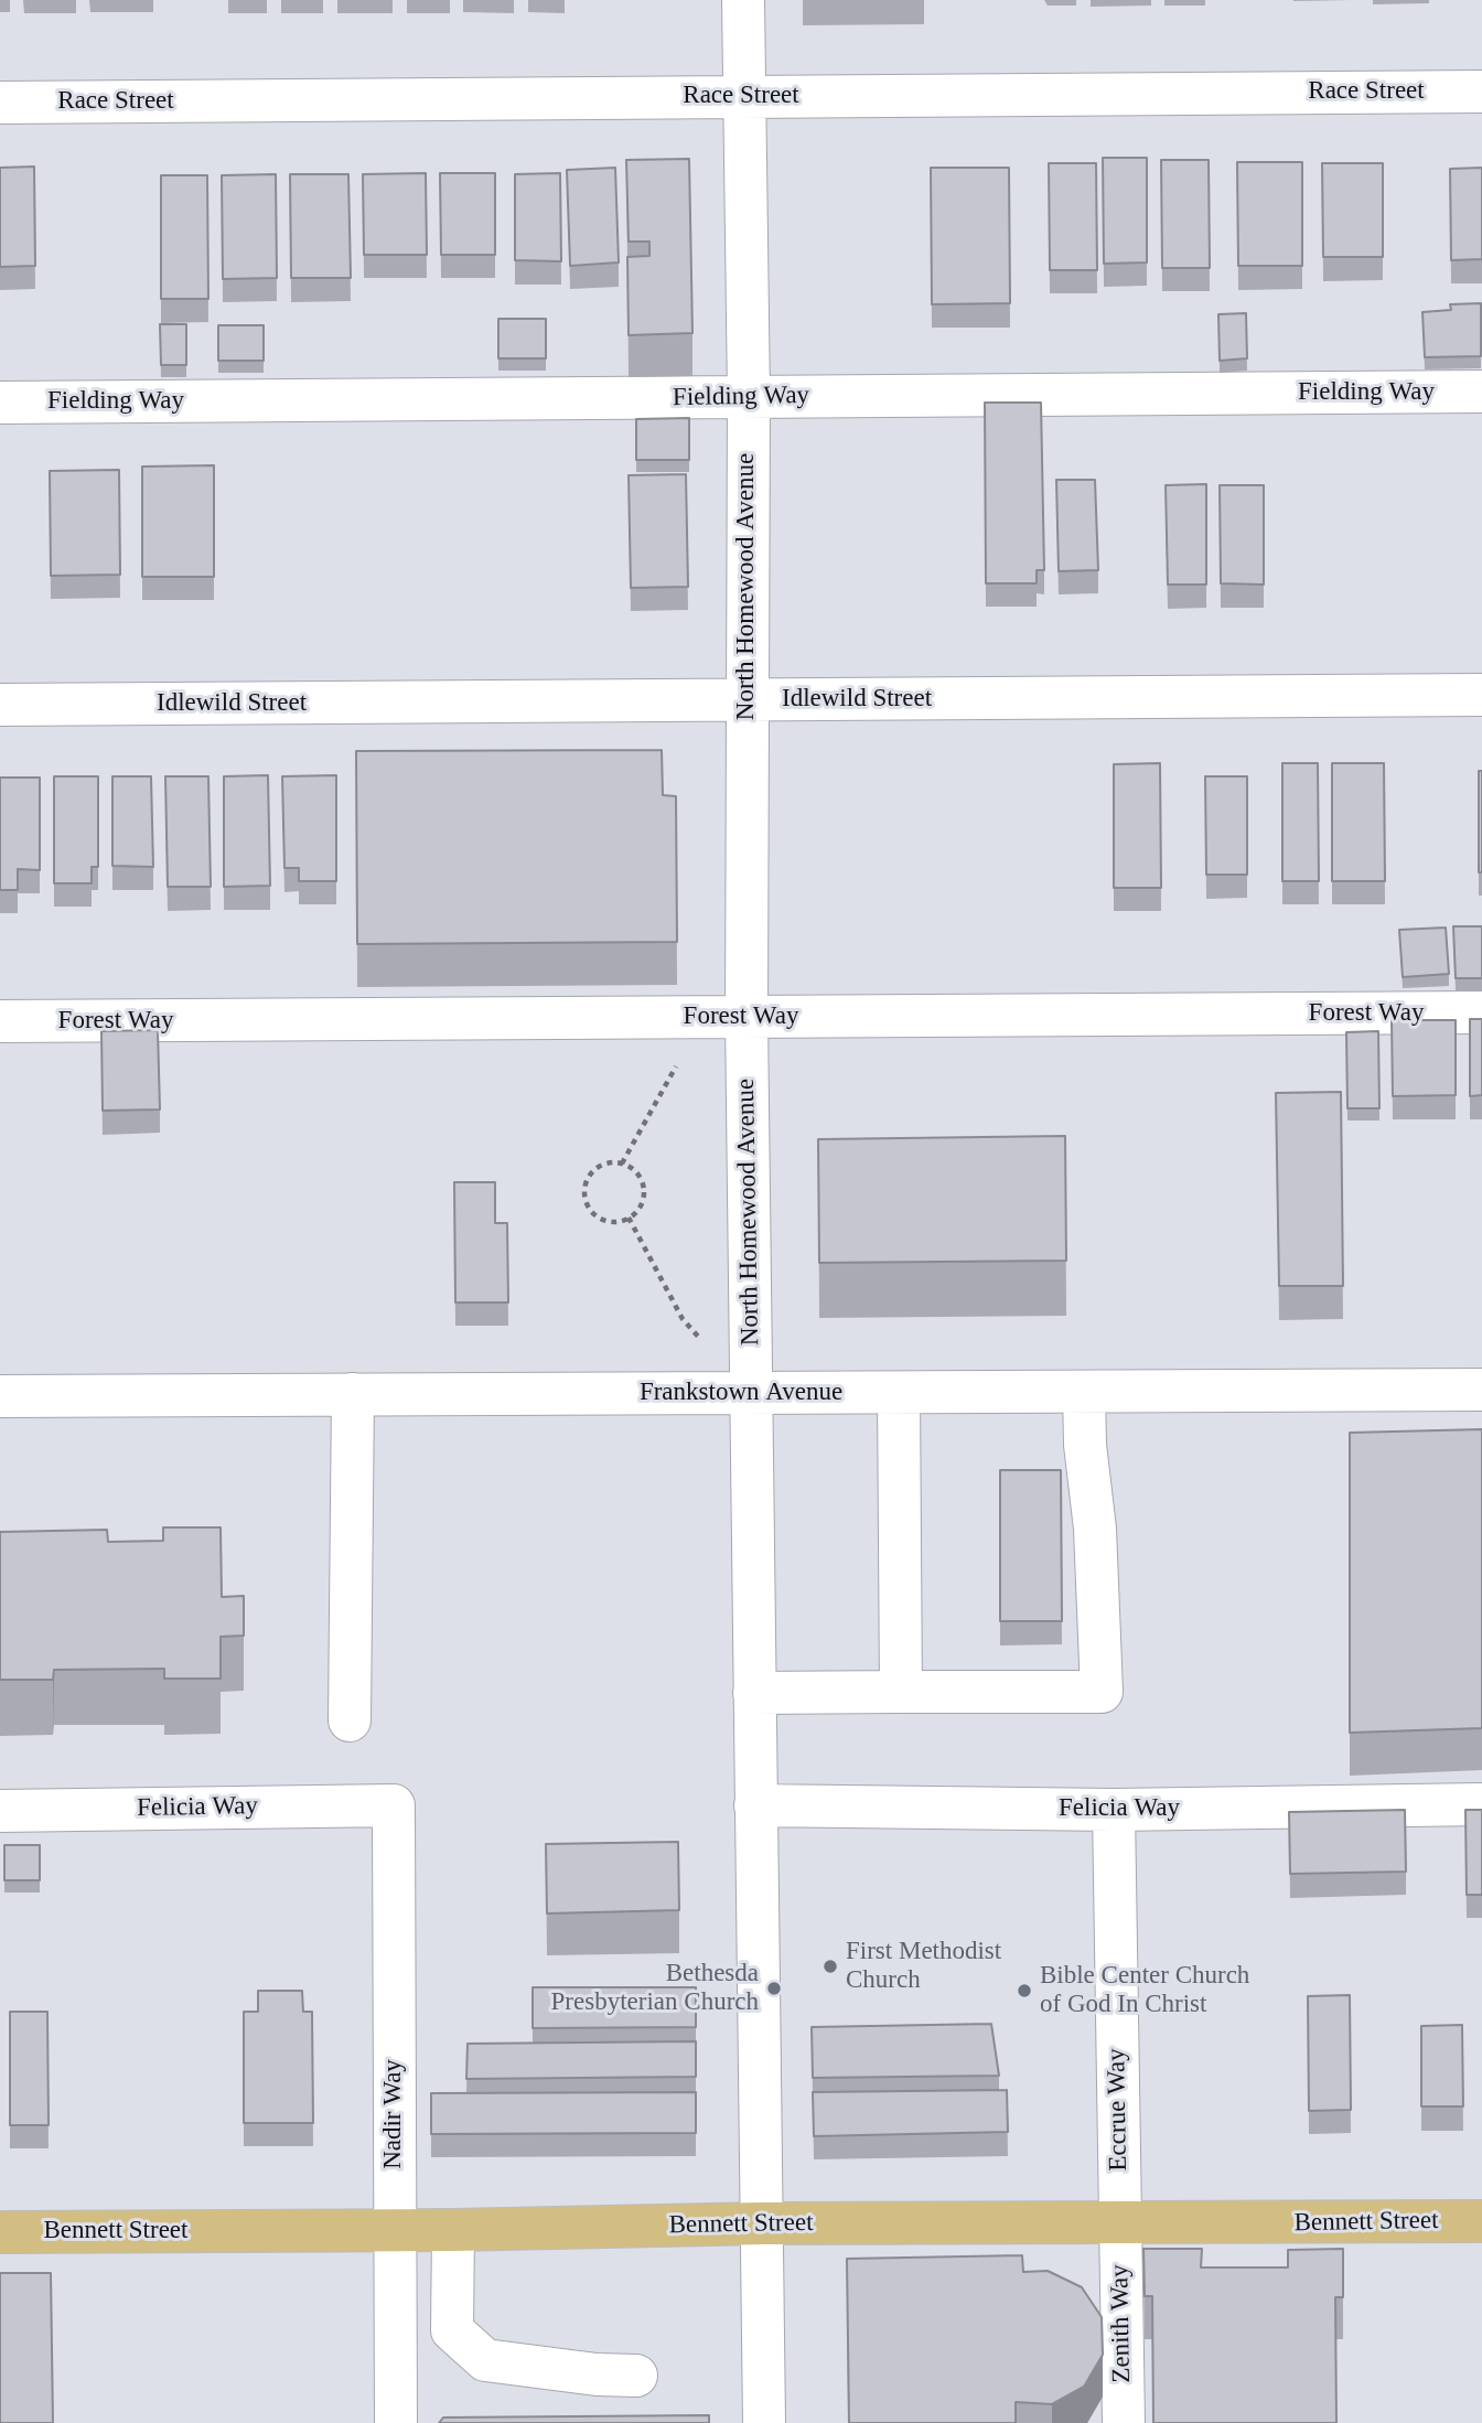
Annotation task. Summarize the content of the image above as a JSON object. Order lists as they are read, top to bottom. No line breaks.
{"streets":{"main road":["Bennett Street"],"street":["Race Street","Fielding Way","North Homewood Avenue","Idlewild Street","Forest Way","Frankstown Avenue","Felicia Way","Eccrue Way","Nadir Way","Zenith Way"]},"crossings":[["Race Street","North Homewood Avenue"],["Fielding Way","North Homewood Avenue"],["North Homewood Avenue","Idlewild Street"],["North Homewood Avenue","Forest Way"],["North Homewood Avenue","Frankstown Avenue"],["North Homewood Avenue","Felicia Way"],["North Homewood Avenue","Bennett Street"],["Felicia Way","Eccrue Way"],["Felicia Way","Nadir Way"],["Eccrue Way","Bennett Street"],["Eccrue Way","Zenith Way"],["Nadir Way","Bennett Street"],["Bennett Street","Zenith Way"]],"places":["First Methodist Church","Bethesda Presbyterian Church","Bible Center Church of God In Christ"]}
